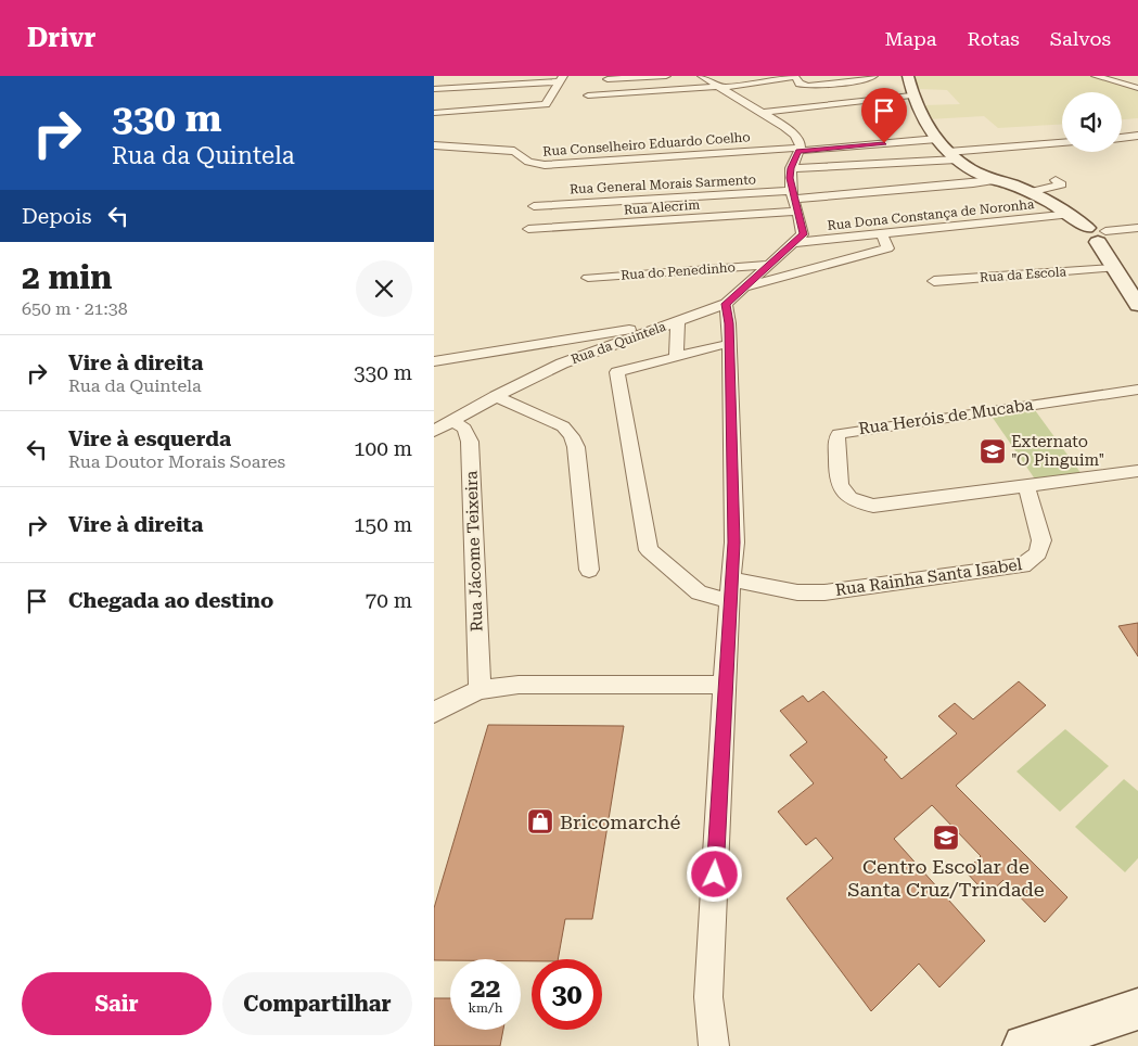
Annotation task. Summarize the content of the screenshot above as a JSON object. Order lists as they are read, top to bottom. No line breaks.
{"streets":{"street":["Rua Conselheiro Eduardo Coelho","Rua General Morais Sarmento","Rua Alecrim","Rua Dona Constança de Noronha","Rua do Penedinho","Rua da Escola","Rua da Quintela","Rua Heróis de Mucaba","Rua Jácome Teixeira","Rua Rainha Santa Isabel"]},"crossings":[["Rua Dona Constança de Noronha","Rua da Quintela"],["Rua do Penedinho","Rua da Quintela"],["Rua da Quintela","Rua Jácome Teixeira"],["Rua Heróis de Mucaba","Rua Rainha Santa Isabel"]],"places":{"school or university":["Externato \"O Pinguim\"","Centro Escolar de Santa Cruz/Trindade"],"shop":["Bricomarché"]},"page":{"header":"Drivr","nav":["Mapa","Rotas","Salvos"],"turn":["330 m","Rua da Quintela"],"then":"Depois","heading":["2 min","650 m · 21:38"],"list":[{"name":"Vire à direita","note":"Rua da Quintela","value":"330 m"},{"name":"Vire à esquerda","note":"Rua Doutor Morais Soares","value":"100 m"},{"name":"Vire à direita","value":"150 m"},{"name":"Chegada ao destino","value":"70 m"}],"speed":"22 km/h","limit":"30","buttons":["Sair","Compartilhar"]}}
